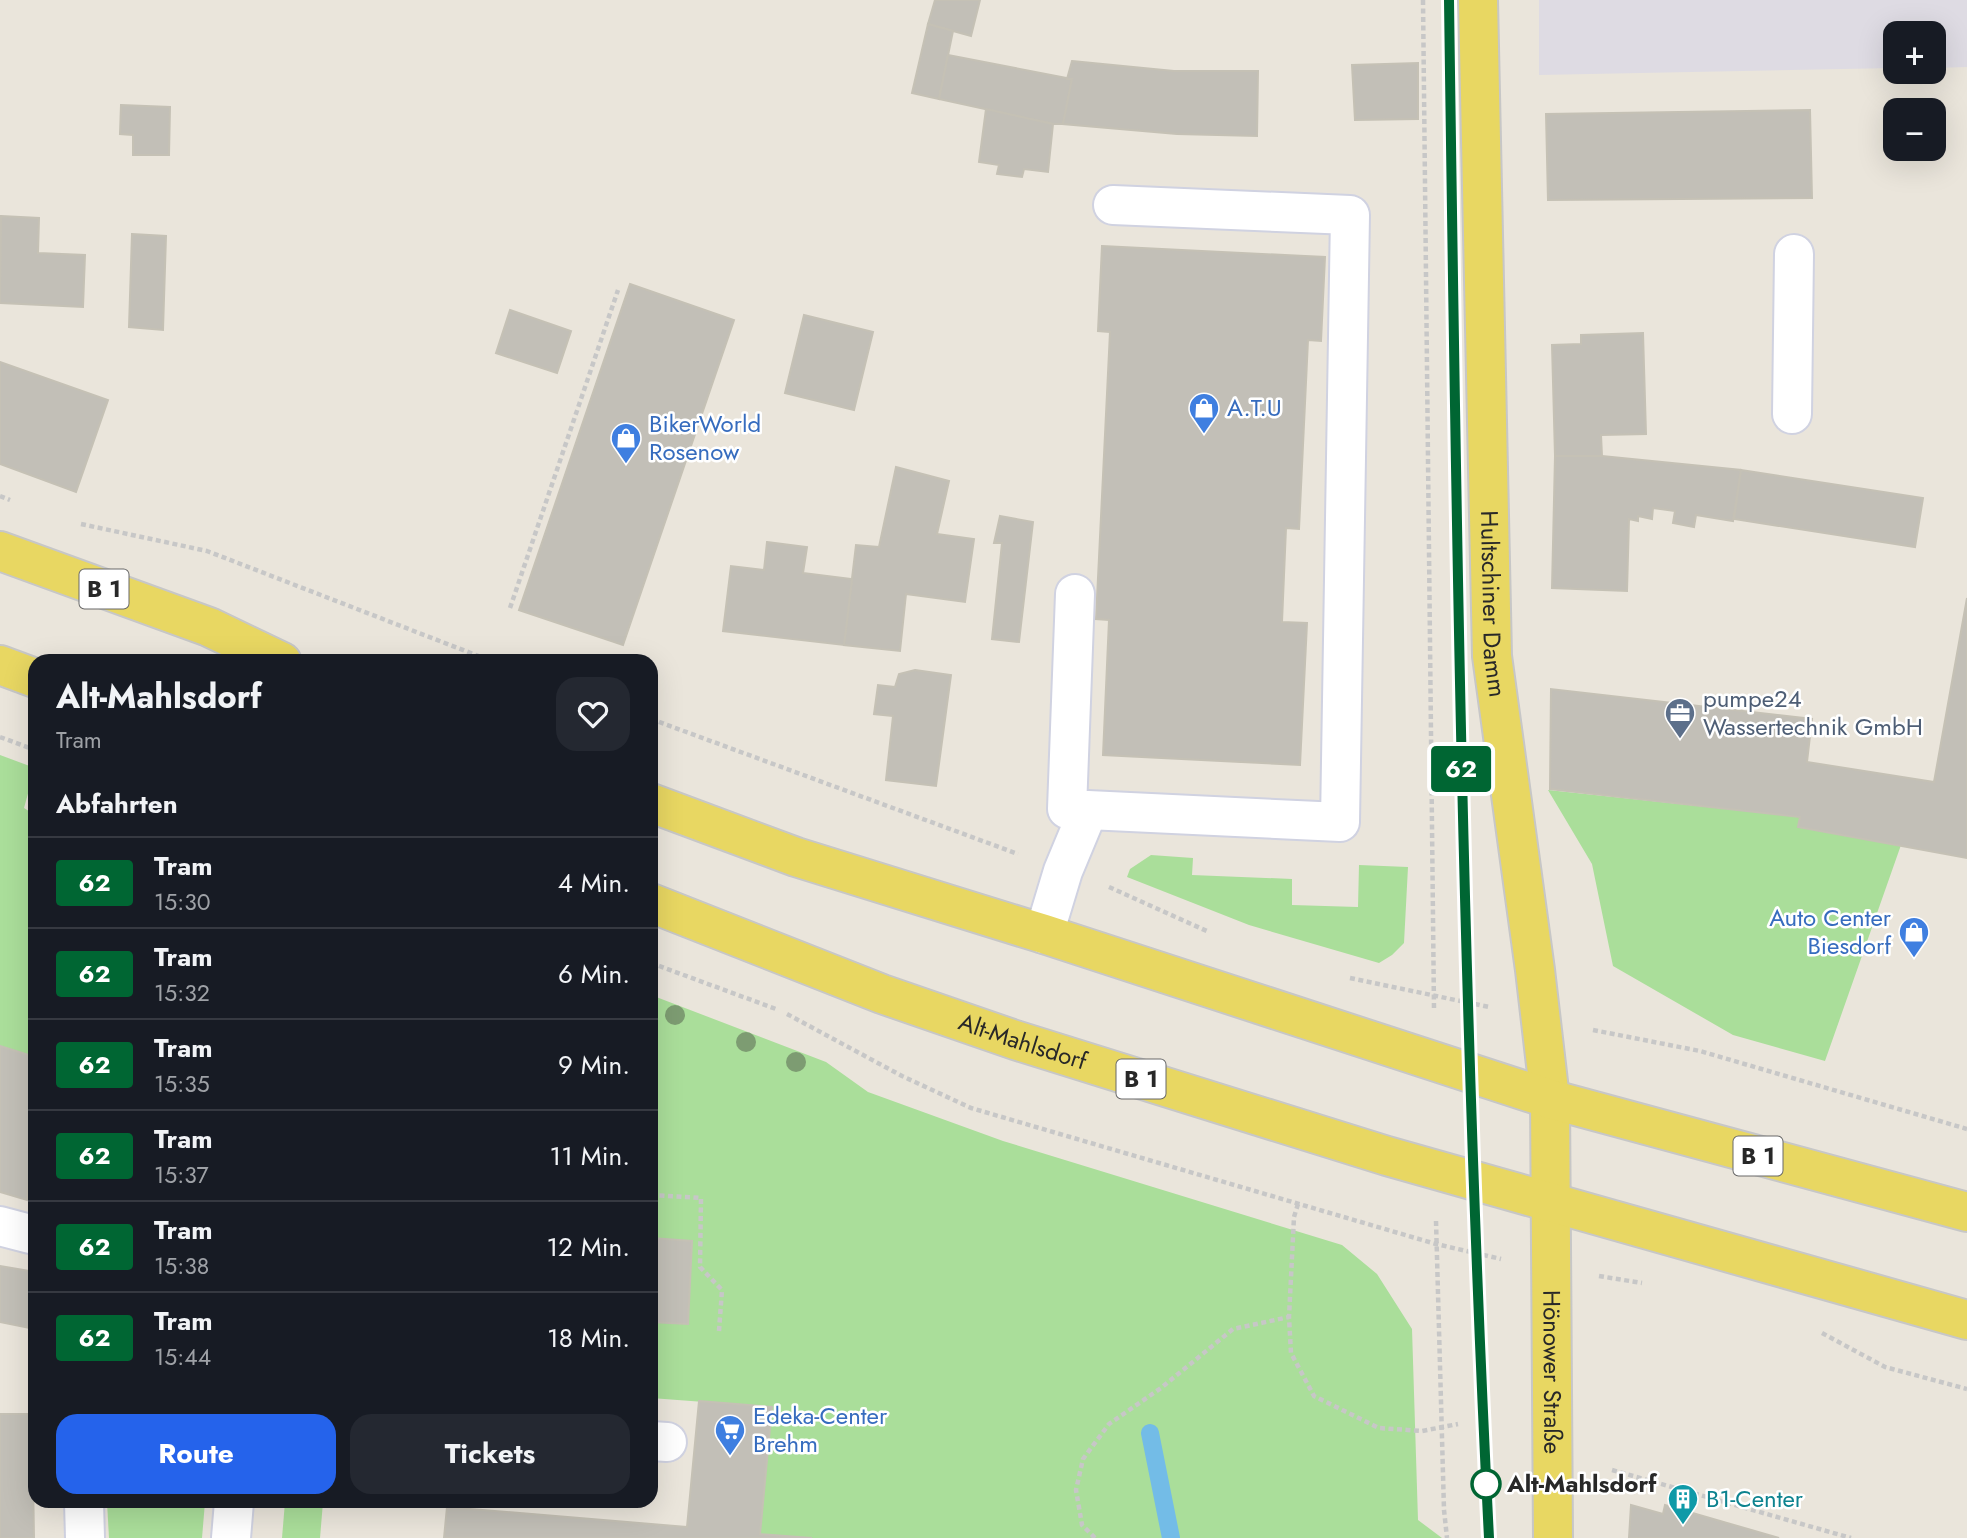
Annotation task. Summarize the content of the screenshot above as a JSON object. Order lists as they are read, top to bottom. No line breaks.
{"streets":{"main road":["B 1","Hultschiner Damm","Alt-Mahlsdorf","Hönower Straße"]},"crossings":[["B 1","Hultschiner Damm"],["Hultschiner Damm","Alt-Mahlsdorf"],["Hultschiner Damm","Hönower Straße"],["Alt-Mahlsdorf","Hönower Straße"]],"places":{"shop":["A.T.U","BikerWorld Rosenow","Auto Center Biesdorf"],"office":["pumpe24 Wassertechnik GmbH"],"supermarket":["Edeka-Center Brehm"],"other":["Alt-Mahlsdorf"],"building":["B1-Center"]},"lines":["tram line 62"],"page":{"on_map":"62","map_buttons":["+","−"],"heading":[["Alt-Mahlsdorf","Tram"],"Abfahrten"],"list":[{"mark":"62","name":"Tram","note":"15:30","value":"4 Min."},{"mark":"62","name":"Tram","note":"15:32","value":"6 Min."},{"mark":"62","name":"Tram","note":"15:35","value":"9 Min."},{"mark":"62","name":"Tram","note":"15:37","value":"11 Min."},{"mark":"62","name":"Tram","note":"15:38","value":"12 Min."},{"mark":"62","name":"Tram","note":"15:44","value":"18 Min."}],"buttons":["Route","Tickets"]}}
